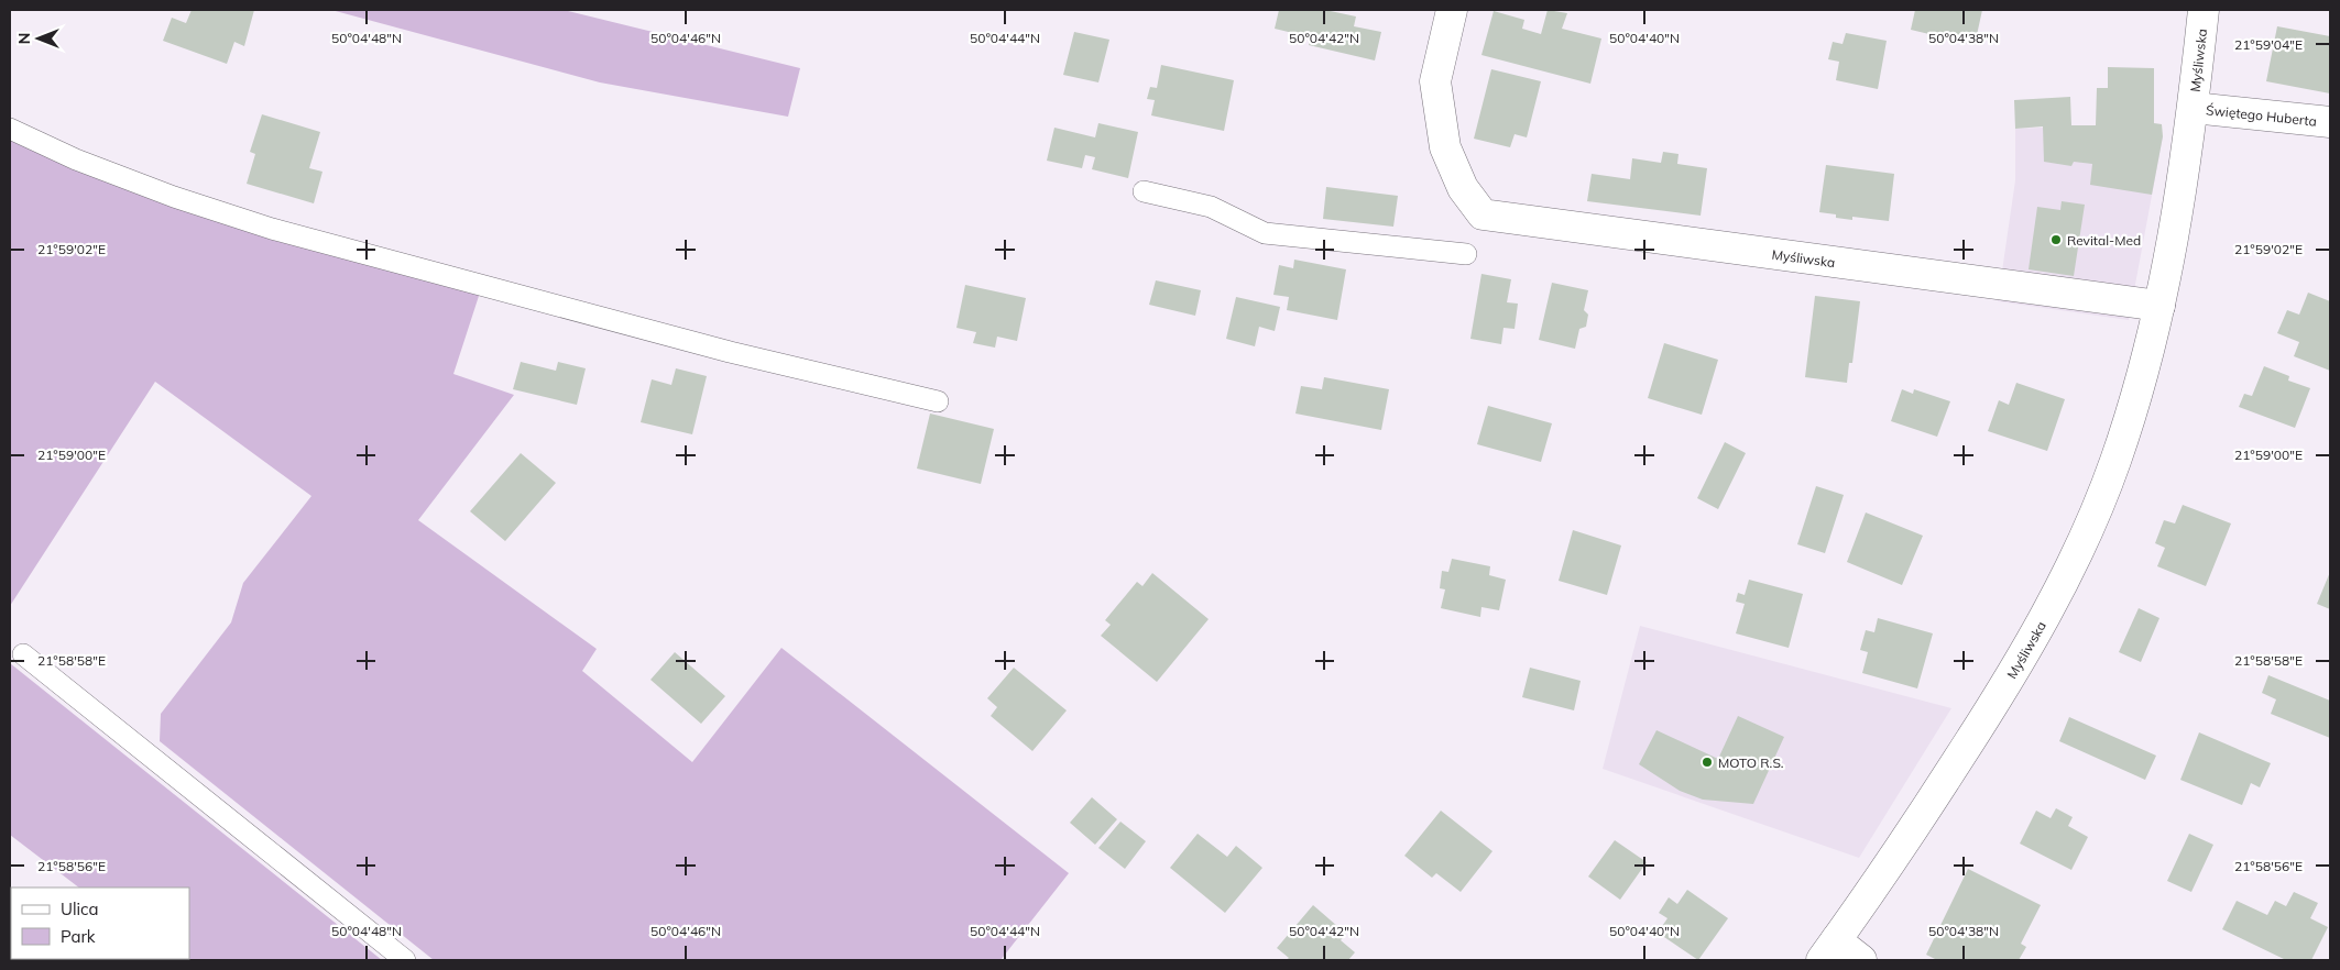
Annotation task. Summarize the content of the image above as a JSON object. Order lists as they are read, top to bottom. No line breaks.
{"streets":{"street":["Myśliwska","Świętego Huberta"]},"crossings":[["Myśliwska","Świętego Huberta"]],"places":["Revital-Med","MOTO R.S."],"legend":["Ulica","Park"],"north":"left","coordinates":["50°04'48\"N","50°04'46\"N","50°04'44\"N","50°04'42\"N","50°04'40\"N","50°04'38\"N","21°59'04\"E","21°59'02\"E","21°59'00\"E","21°58'58\"E","21°58'56\"E"]}
